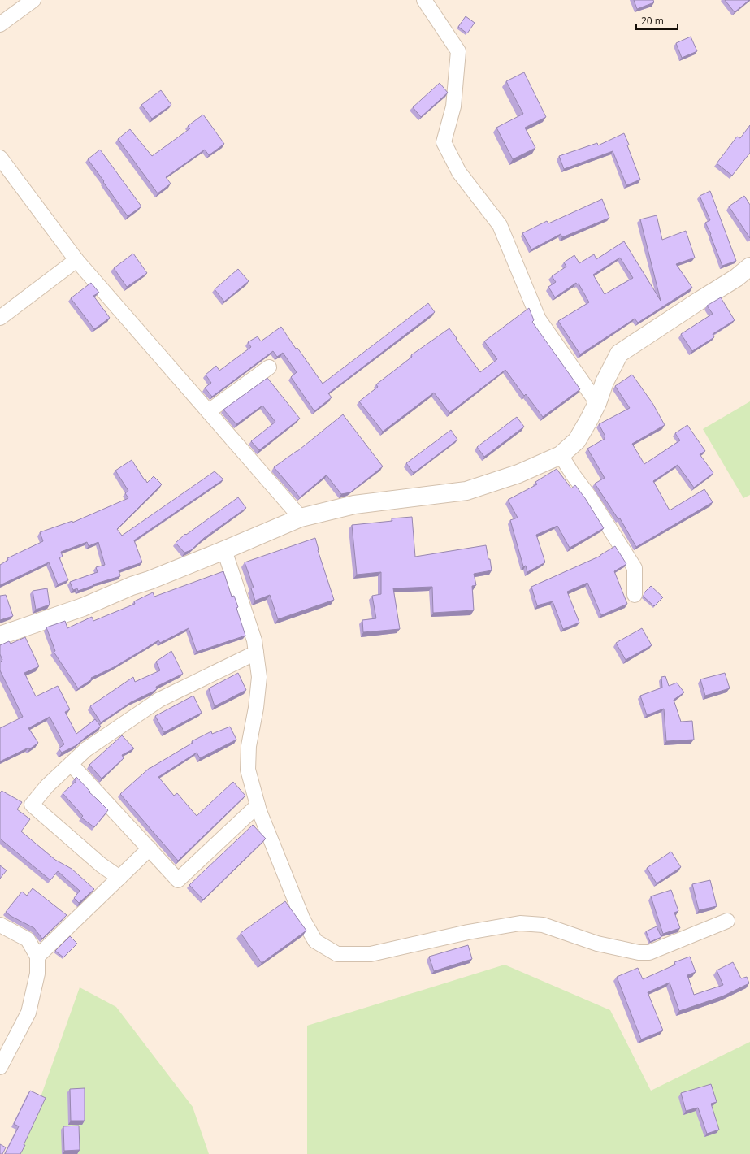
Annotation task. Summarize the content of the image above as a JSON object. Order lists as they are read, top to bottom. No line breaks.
{"scale_bar":"20 m"}
